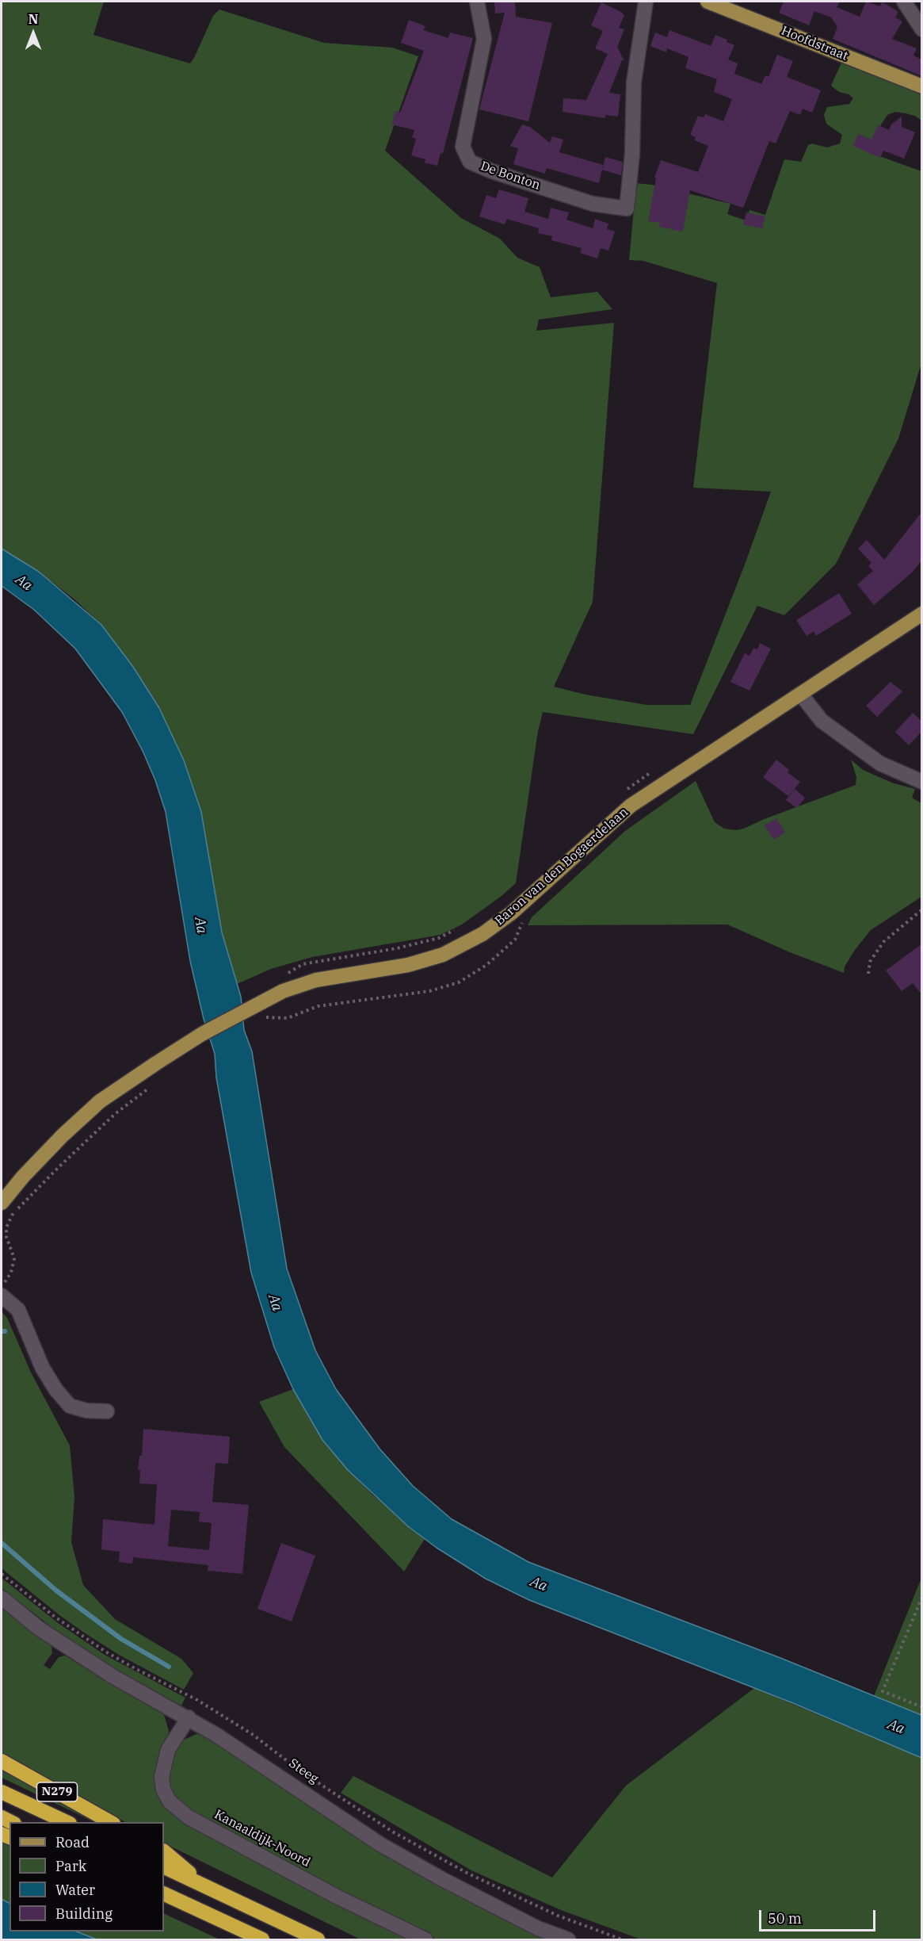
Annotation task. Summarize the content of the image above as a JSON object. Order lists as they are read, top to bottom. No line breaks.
{"streets":{"highway":["N279"],"main road":["Hoofdstraat","Baron van den Bogaerdelaan"],"street":["De Bonton","Steeg","Kanaaldijk-Noord"]},"crossings":[["Steeg","Kanaaldijk-Noord"]],"water":["Aa"],"legend":["Road","Park","Water","Building"],"scale_bar":"50 m","north":"top"}
